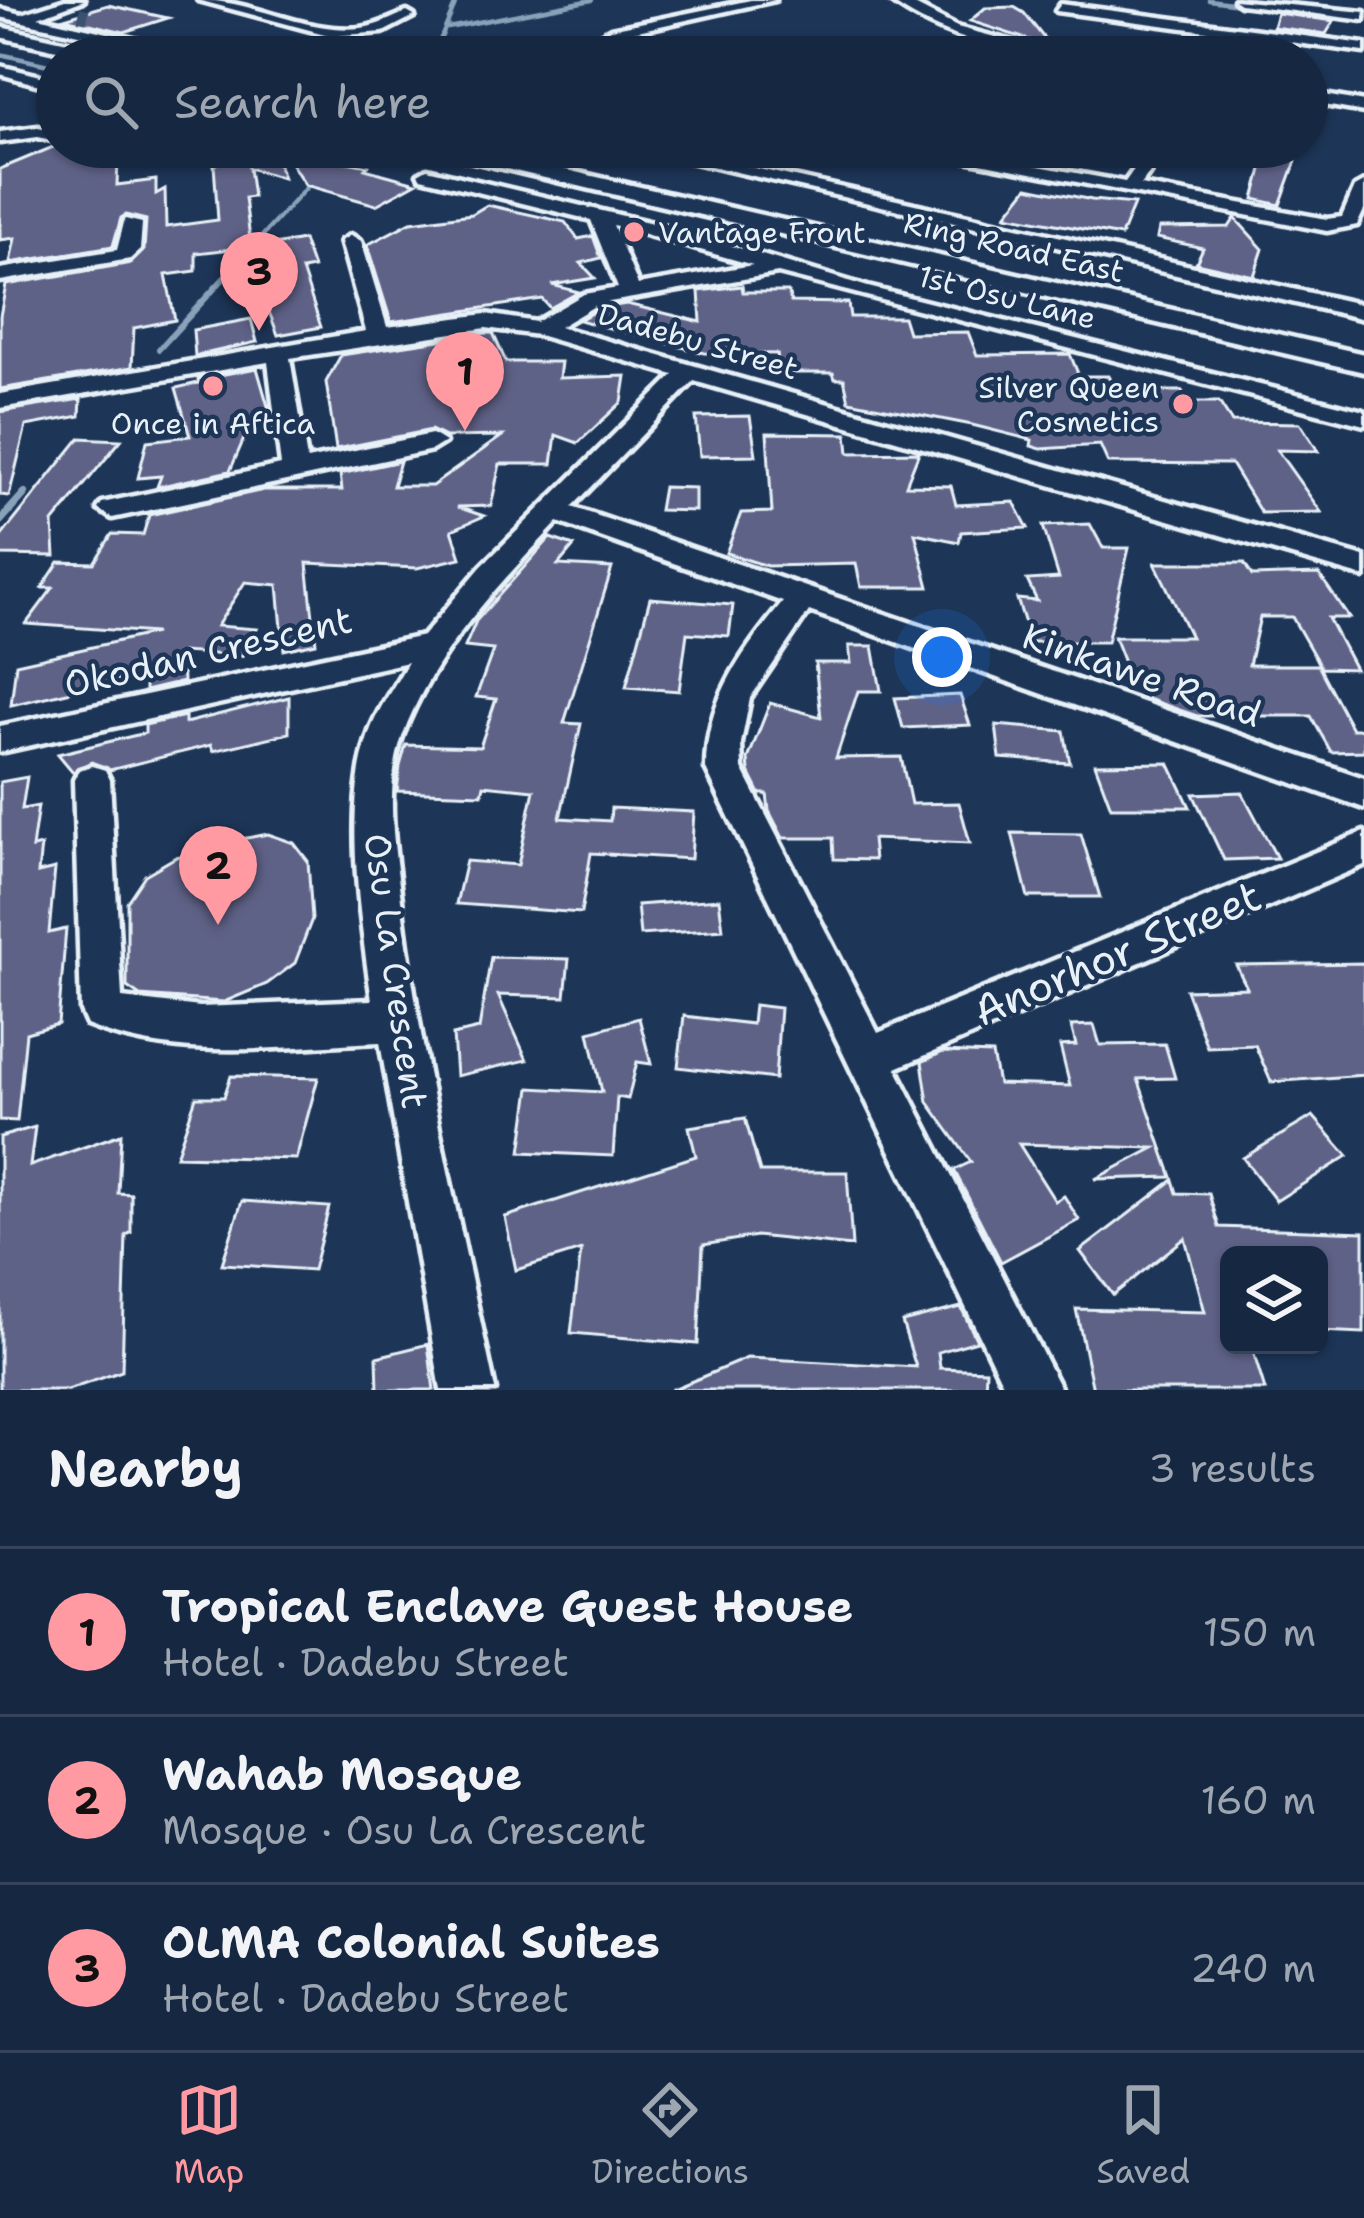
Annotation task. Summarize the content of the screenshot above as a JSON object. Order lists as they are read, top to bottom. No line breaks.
{"streets":{"main road":["Ring Road East"],"street":["1st Osu Lane","Dadebu Street","Okodan Crescent","Kinkawe Road","Anorhor Street","Osu La Crescent"]},"crossings":[["Dadebu Street","Osu La Crescent"],["Okodan Crescent","Osu La Crescent"],["Kinkawe Road","Osu La Crescent"]],"places":["Vantage Front","Once in Aftica","Silver Queen Cosmetics"],"page":{"search":"Search here","pins":["3","1","2"],"heading":["Nearby","3 results"],"list":[{"mark":"1","name":"Tropical Enclave Guest House","note":"Hotel · Dadebu Street","value":"150 m"},{"mark":"2","name":"Wahab Mosque","note":"Mosque · Osu La Crescent","value":"160 m"},{"mark":"3","name":"OLMA Colonial Suites","note":"Hotel · Dadebu Street","value":"240 m"}],"nav":["Map","Directions","Saved"]}}
